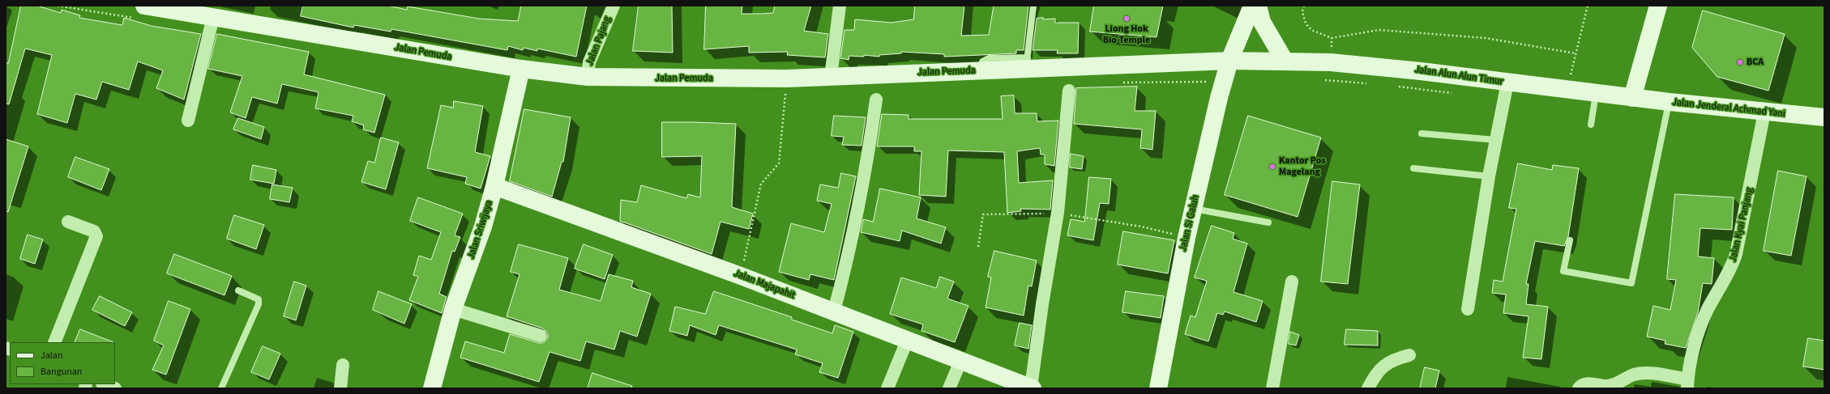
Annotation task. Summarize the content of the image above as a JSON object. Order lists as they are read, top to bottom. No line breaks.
{"streets":{"main road":["Jalan Pemuda","Jalan Alun Alun Timur","Jalan Jenderal Achmad Yani","Jalan Si Galuh","Jalan Sriwijaya","Jalan Majapahit"],"street":["Jalan Pajang","Jalan Kyai Panjang"]},"crossings":[["Jalan Pajang","Jalan Pemuda"],["Jalan Pemuda","Jalan Alun Alun Timur"],["Jalan Pemuda","Jalan Si Galuh"],["Jalan Pemuda","Jalan Sriwijaya"],["Jalan Alun Alun Timur","Jalan Jenderal Achmad Yani"],["Jalan Alun Alun Timur","Jalan Si Galuh"],["Jalan Jenderal Achmad Yani","Jalan Kyai Panjang"],["Jalan Sriwijaya","Jalan Majapahit"]],"places":["Liong Hok Bio Temple","BCA","Kantor Pos Magelang"],"legend":["Jalan","Bangunan"]}
